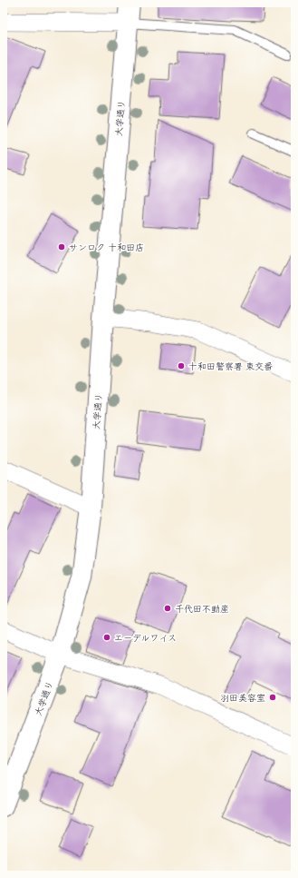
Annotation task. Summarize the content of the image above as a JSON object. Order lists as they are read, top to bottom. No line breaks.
{"streets":{"street":["大学通り"]},"places":["サンロク 十和田店","十和田警察署 東交番","千代田不動産","エーデルワイス","羽田美容室"]}
